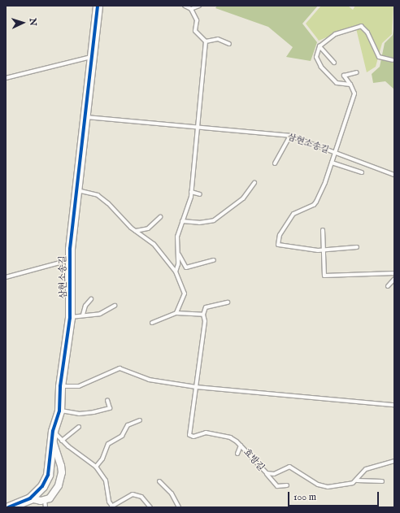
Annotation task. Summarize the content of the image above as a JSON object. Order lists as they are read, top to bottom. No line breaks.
{"streets":{"street":["삼현소송길"],"lane":["효방길"]},"scale_bar":"100 m","north":"right"}
